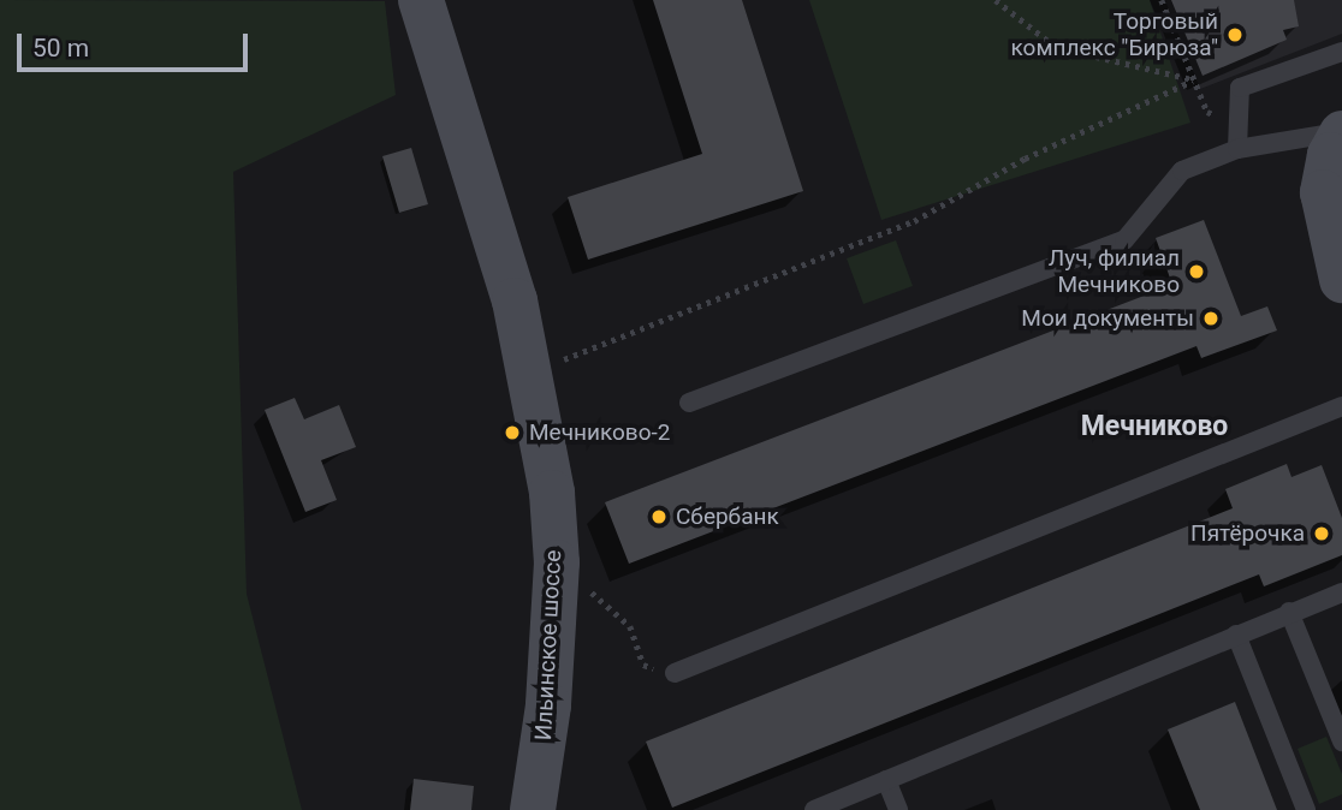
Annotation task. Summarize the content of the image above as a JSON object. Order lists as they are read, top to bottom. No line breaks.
{"streets":{"main road":["Ильинское шоссе"]},"districts":["Мечниково"],"places":["Торговый комплекс \"Бирюза\"","Луч, филиал Мечниково","Мои документы","Мечниково-2","Сбербанк","Пятёрочка"],"scale_bar":"50 m"}
